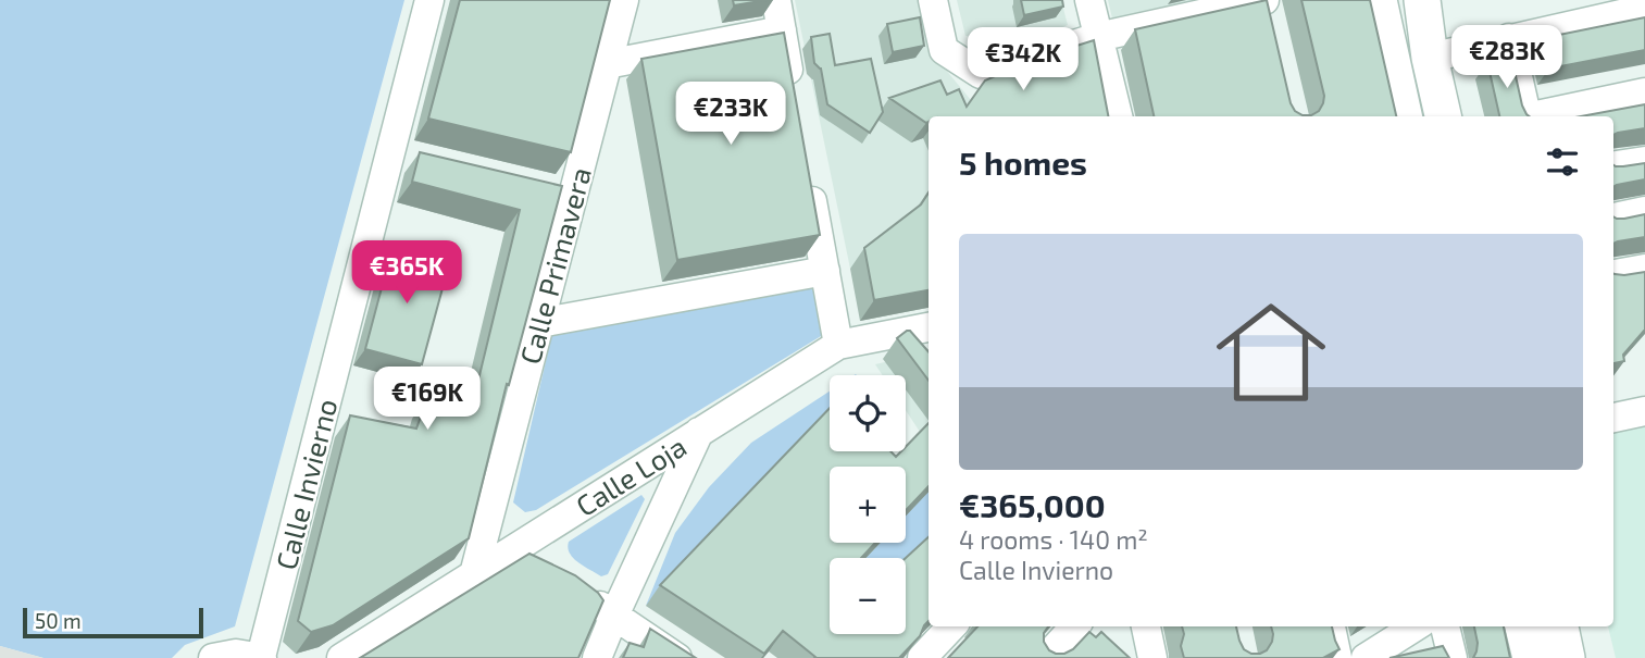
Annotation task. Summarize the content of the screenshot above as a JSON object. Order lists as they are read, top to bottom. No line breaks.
{"streets":{"street":["Calle Primavera","Calle Loja","Calle Invierno"]},"crossings":[["Calle Primavera","Calle Loja"]],"scale_bar":"50 m","page":{"price":["€283K","€342K","€233K","€365K","€169K"],"heading":"5 homes","list":[{"name":"€365,000","note":"4 rooms · 140 m² · Calle Invierno"}],"map_buttons":["+","−"],"scale":"50 m"}}
